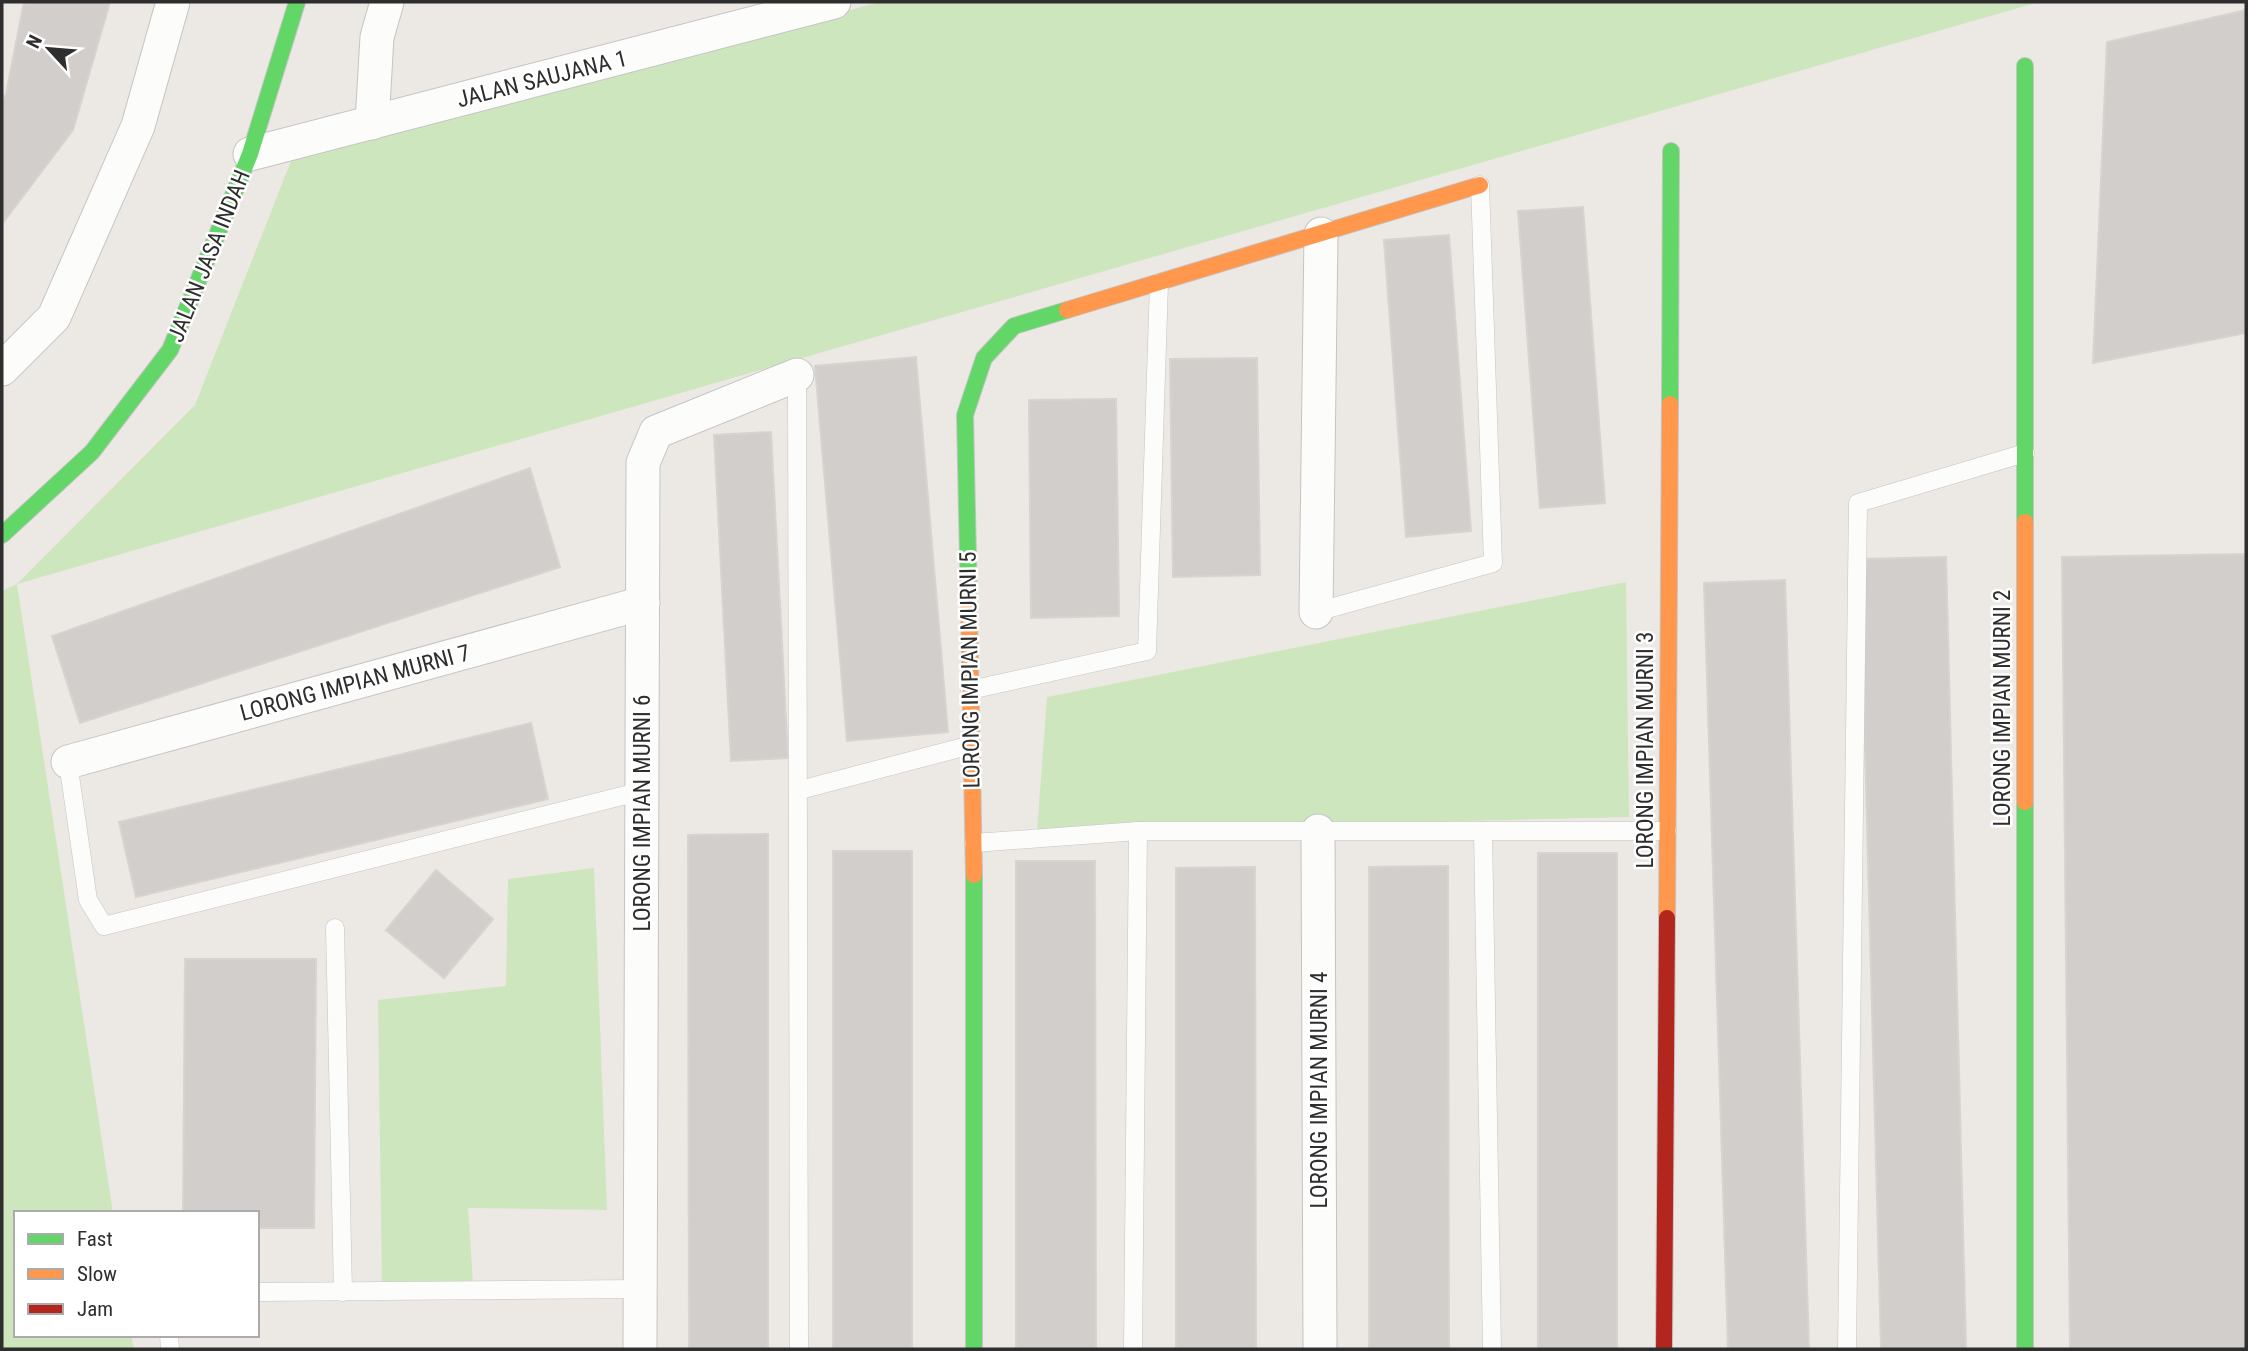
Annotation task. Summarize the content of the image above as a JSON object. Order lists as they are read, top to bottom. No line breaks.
{"streets":{"street":["JALAN SAUJANA 1","JALAN JASA INDAH","LORONG IMPIAN MURNI 5","LORONG IMPIAN MURNI 7","LORONG IMPIAN MURNI 2","LORONG IMPIAN MURNI 3","LORONG IMPIAN MURNI 6","LORONG IMPIAN MURNI 4"]},"crossings":[["JALAN SAUJANA 1","JALAN JASA INDAH"],["LORONG IMPIAN MURNI 7","LORONG IMPIAN MURNI 6"]],"legend":["Fast","Slow","Jam"],"north":"top left"}
